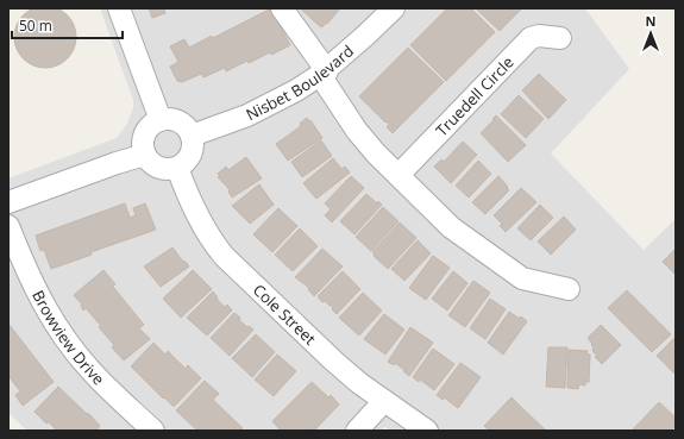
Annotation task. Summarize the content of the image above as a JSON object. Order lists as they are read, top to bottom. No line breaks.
{"streets":{"street":["Nisbet Boulevard","Truedell Circle","Cole Street","Browview Drive"]},"crossings":[["Nisbet Boulevard","Cole Street"]],"scale_bar":"50 m","north":"top"}
